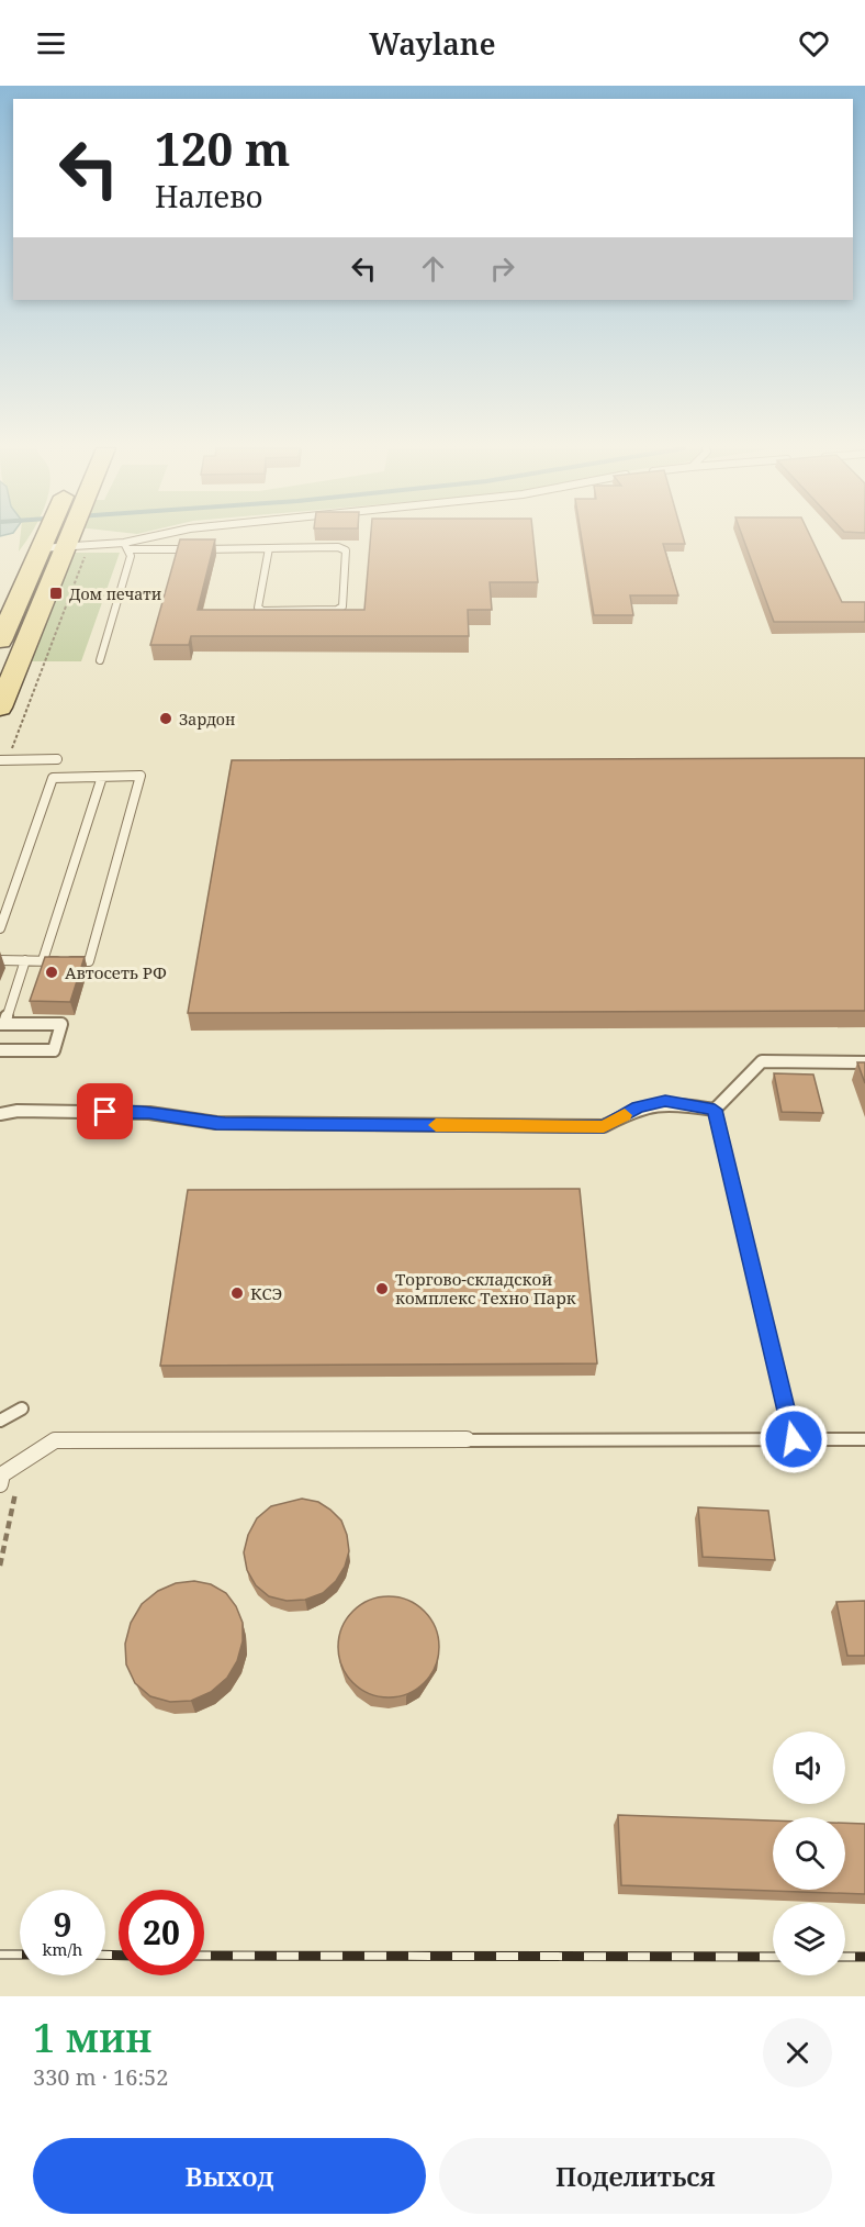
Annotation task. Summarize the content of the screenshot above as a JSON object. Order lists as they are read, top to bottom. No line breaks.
{"places":{"transit":["Дом печати"],"other":["Зардон","Автосеть РФ","Торгово-складской комплекс Техно Парк","КСЭ"]},"page":{"header":"Waylane","turn":["120 m","Налево"],"speed":"9 km/h","limit":"20","heading":["1 мин","330 m · 16:52"],"buttons":["Выход","Поделиться"]}}
